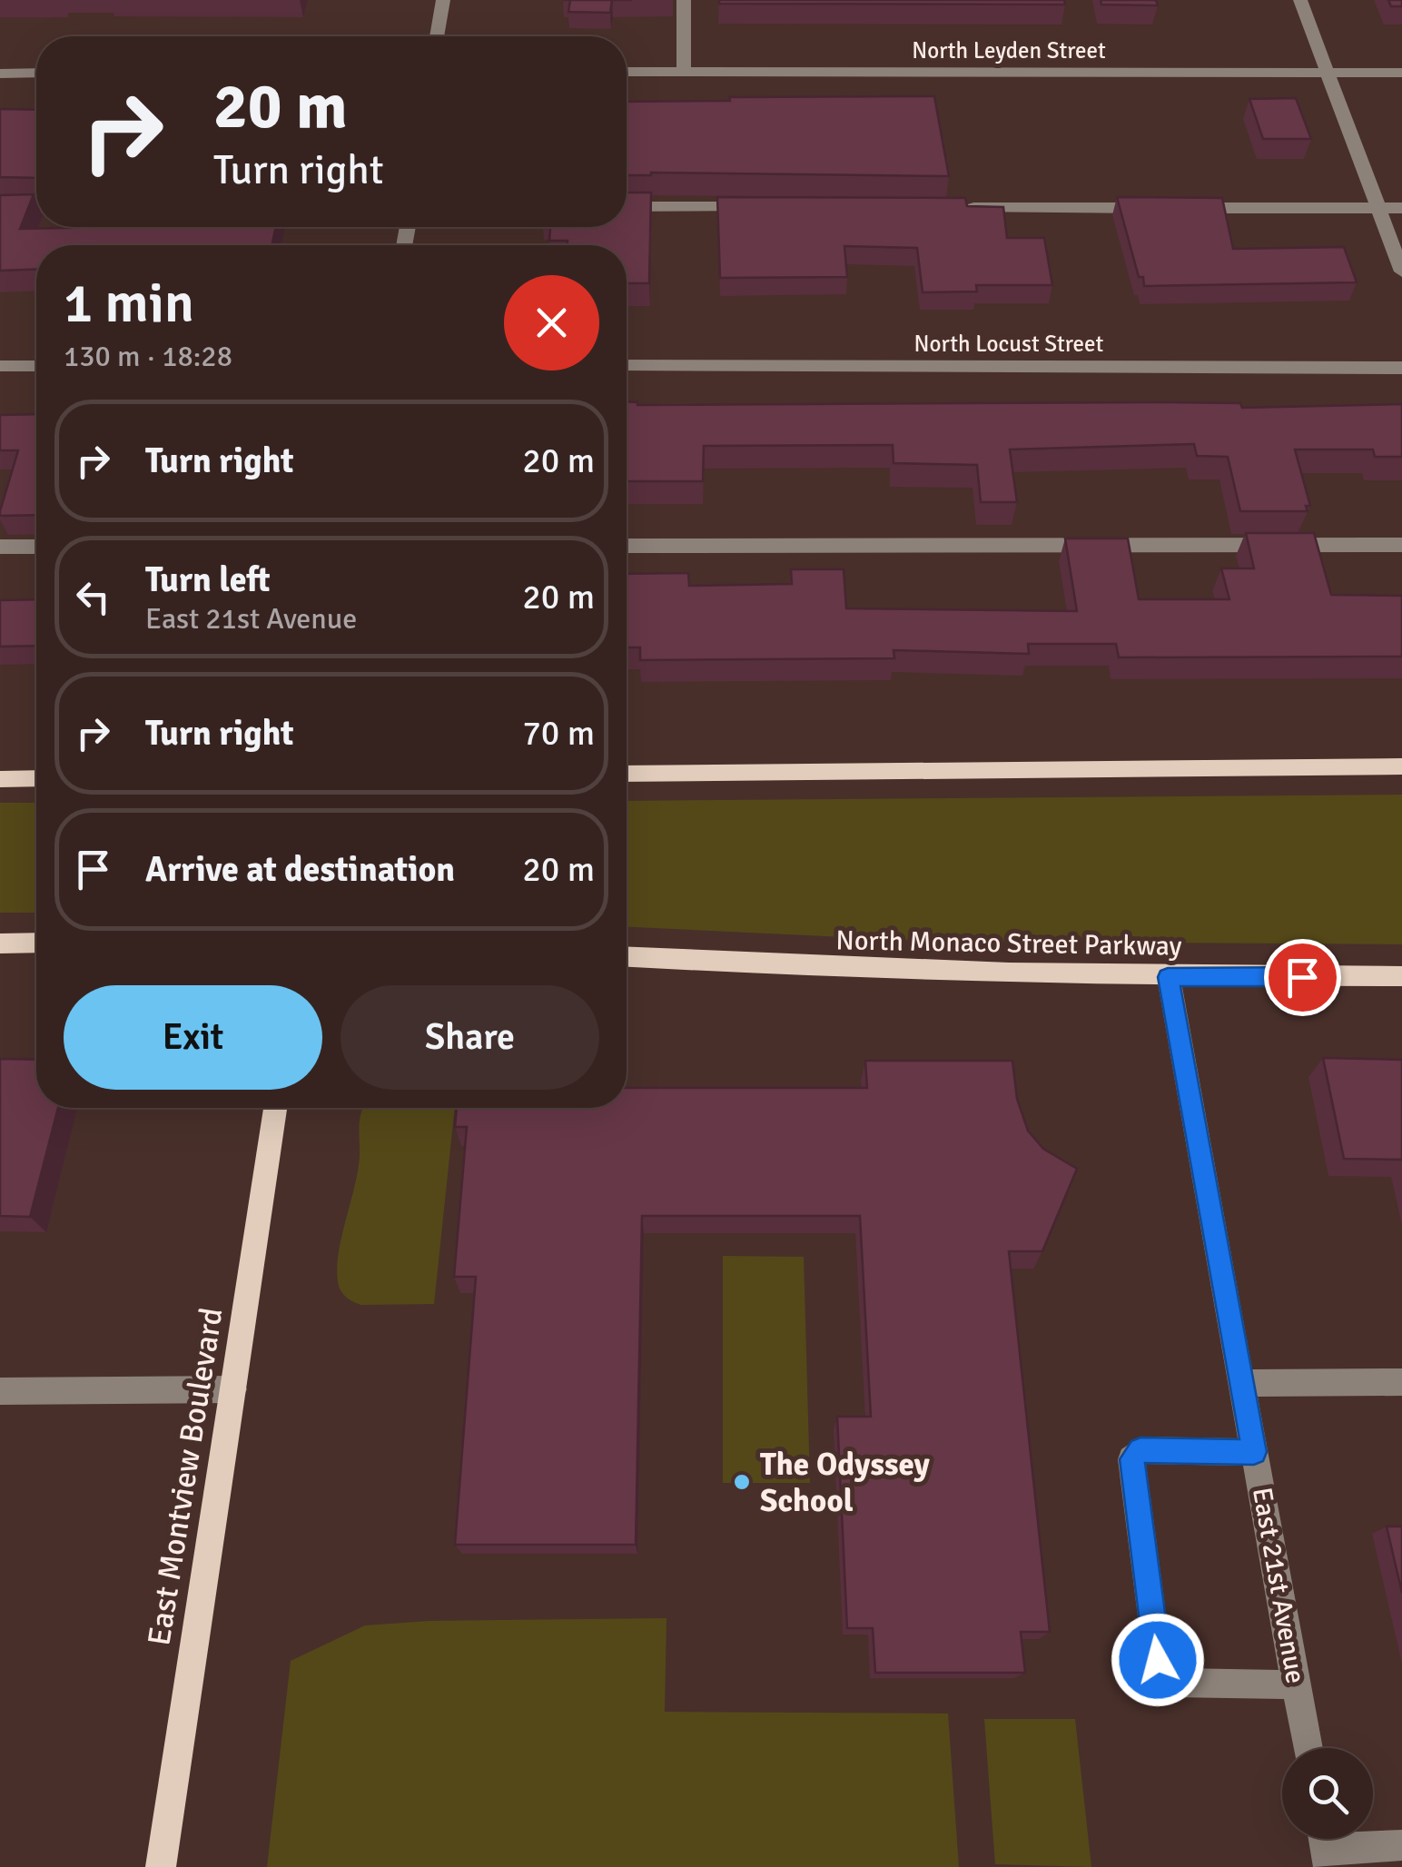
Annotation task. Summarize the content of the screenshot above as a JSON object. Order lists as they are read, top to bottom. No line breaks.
{"streets":{"main road":["North Monaco Street Parkway","East Montview Boulevard"],"street":["North Leyden Street","North Locust Street","East 21st Avenue"]},"crossings":[["North Monaco Street Parkway","East 21st Avenue"]],"places":["The Odyssey School"],"page":{"turn":["20 m","Turn right"],"heading":["1 min","130 m · 18:28"],"list":[{"name":"Turn right","value":"20 m"},{"name":"Turn left","note":"East 21st Avenue","value":"20 m"},{"name":"Turn right","value":"70 m"},{"name":"Arrive at destination","value":"20 m"}],"buttons":["Exit","Share"]}}
